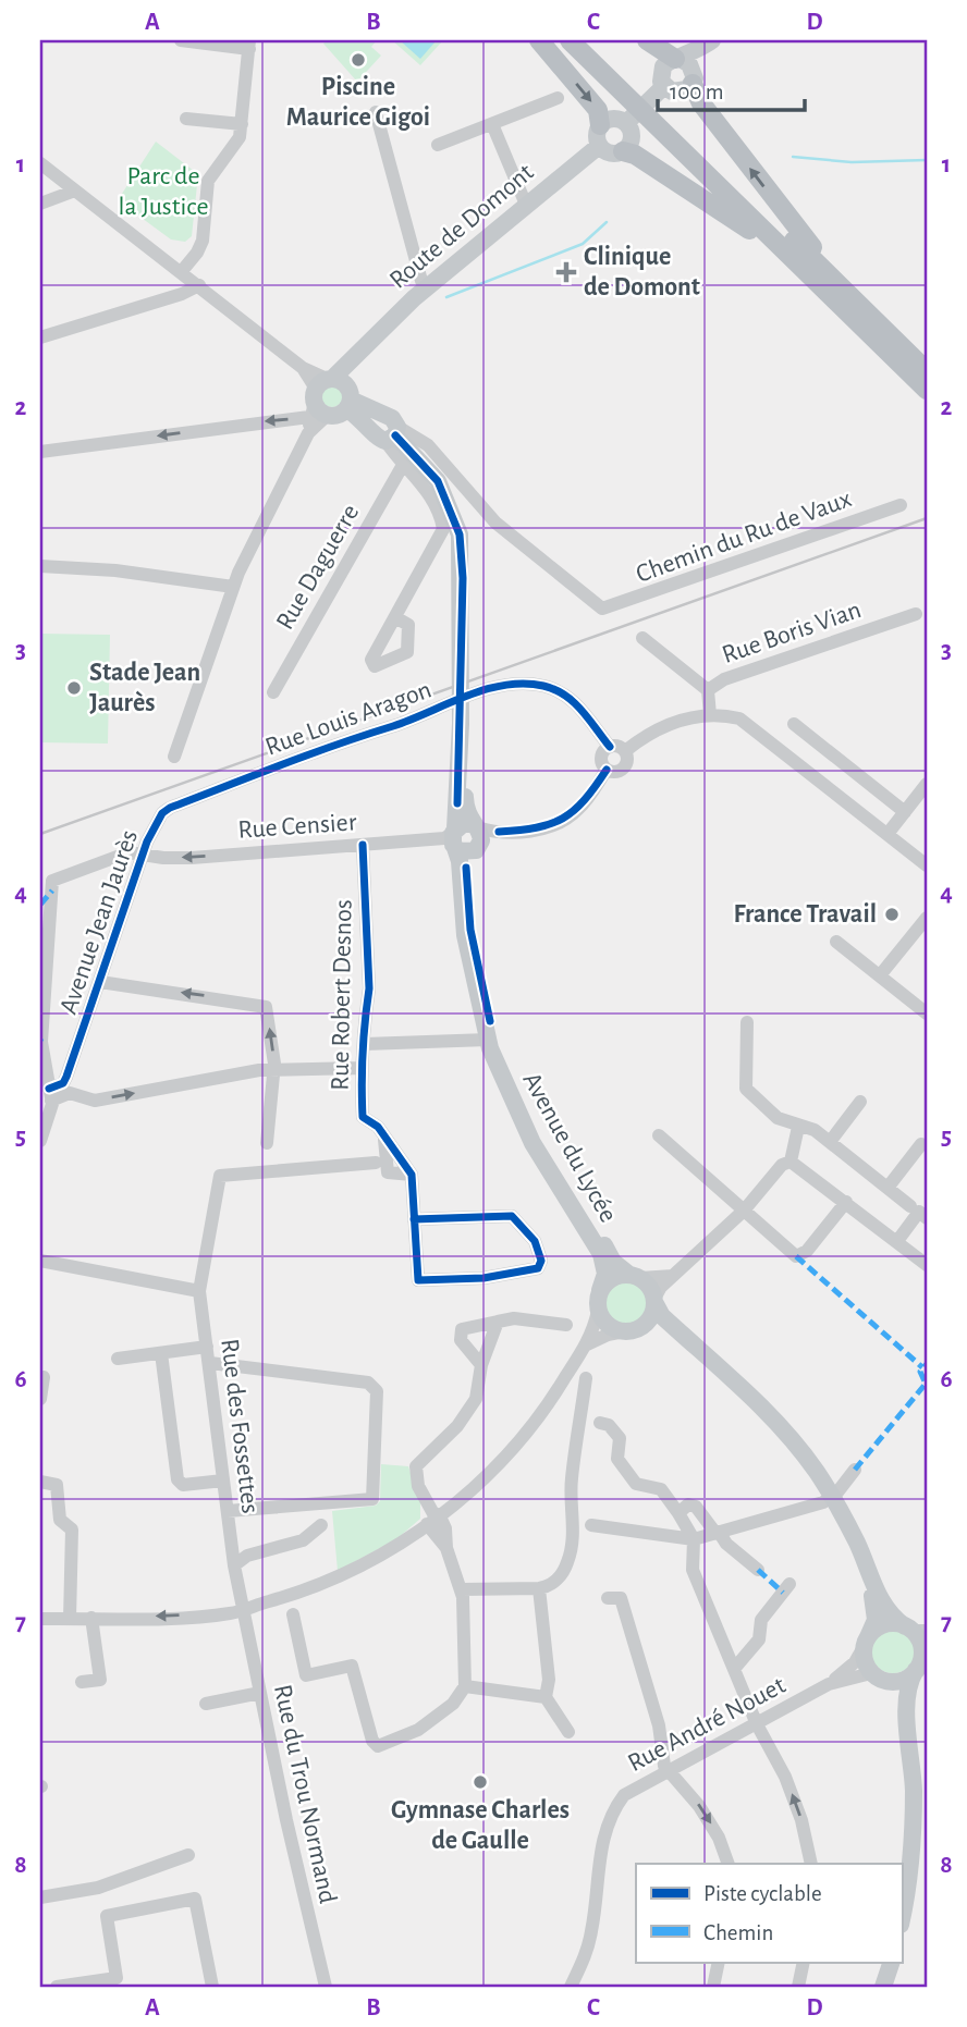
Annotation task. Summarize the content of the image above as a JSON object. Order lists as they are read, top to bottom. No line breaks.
{"streets":{"main road":["Route de Domont","Avenue du Lycée"],"street":["Chemin du Ru de Vaux","Rue Daguerre","Rue Boris Vian","Rue Louis Aragon","Rue Censier","Avenue Jean Jaurès","Rue Robert Desnos","Rue des Fossettes","Rue André Nouet","Rue du Trou Normand"]},"crossings":[["Route de Domont","Avenue du Lycée"],["Chemin du Ru de Vaux","Avenue du Lycée"],["Rue Louis Aragon","Avenue Jean Jaurès"],["Rue Censier","Avenue Jean Jaurès"],["Rue Censier","Rue Robert Desnos"],["Rue Censier","Avenue du Lycée"],["Rue des Fossettes","Rue du Trou Normand"]],"one_way":["Rue Censier"],"parks":["Parc de la Justice"],"places":{"other":["Piscine Maurice Gigoi","Stade Jean Jaurès","France Travail","Gymnase Charles de Gaulle"],"health":["Clinique de Domont"]},"legend":["Piste cyclable","Chemin"],"scale_bar":"100 m","grid":{"columns":["A","B","C","D"],"rows":["1","2","3","4","5","6","7","8"]}}
